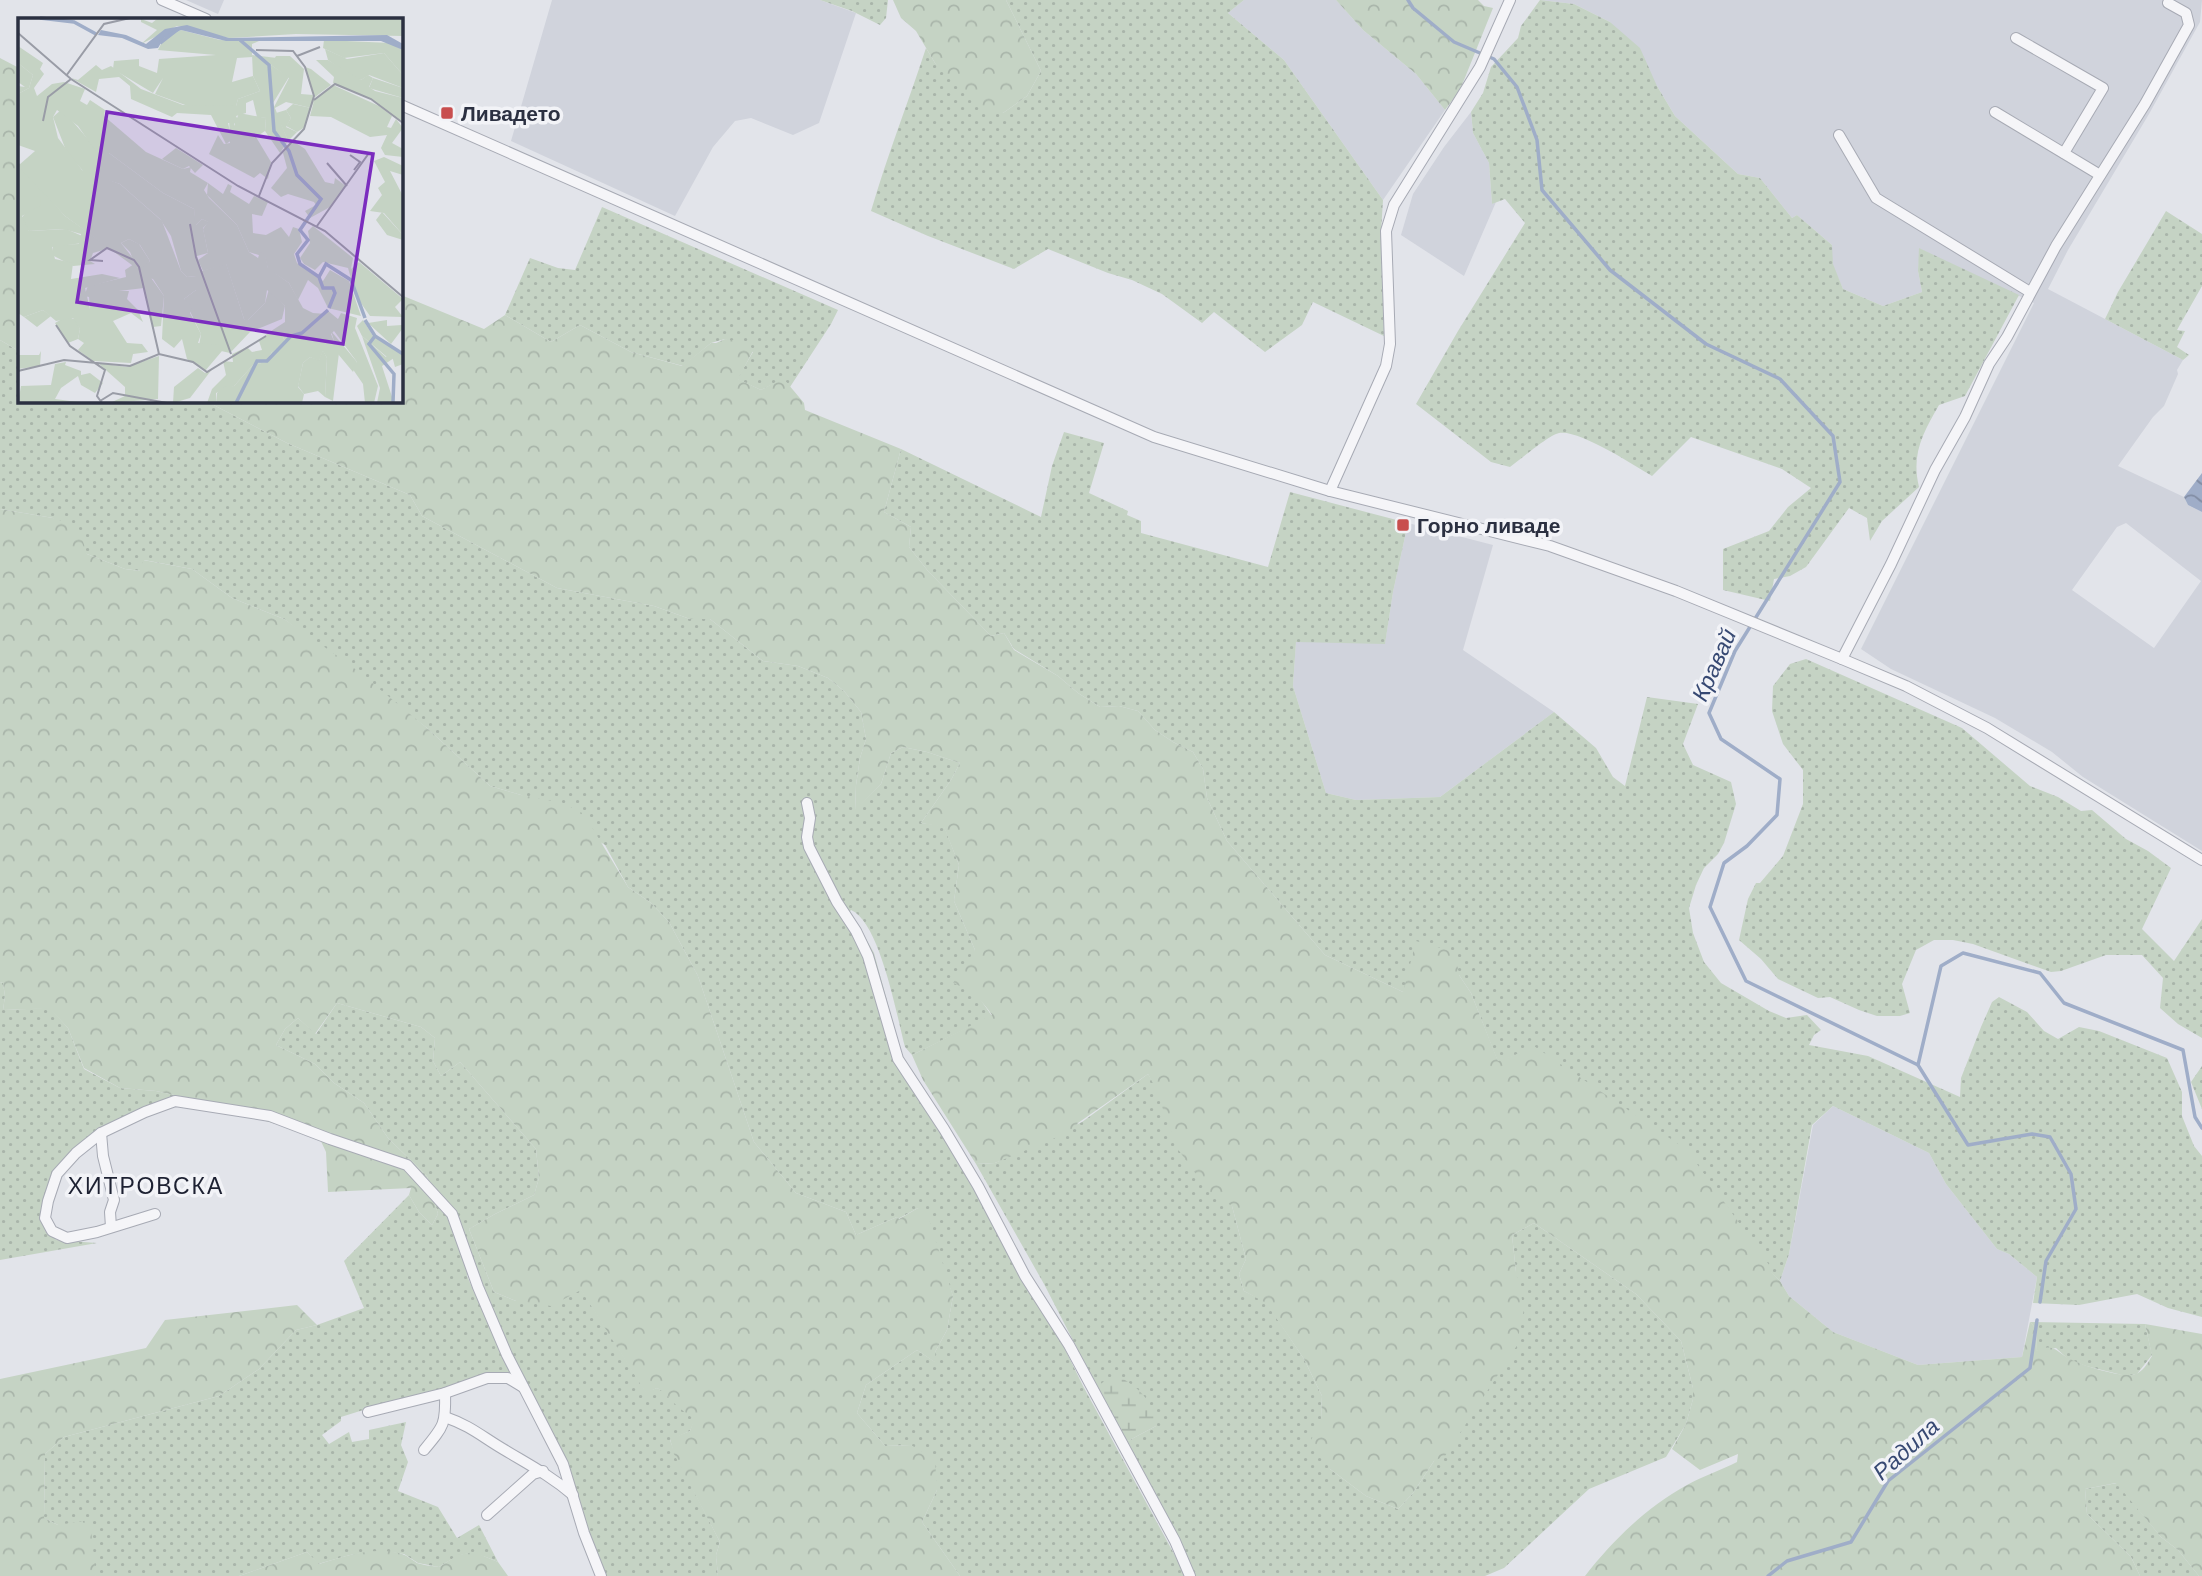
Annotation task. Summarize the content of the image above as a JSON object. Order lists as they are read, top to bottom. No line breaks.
{"districts":["ХИТРОВСКА"],"water":["Кравай","Радила"],"places":{"transit":["Ливадето","Горно ливаде"]}}
